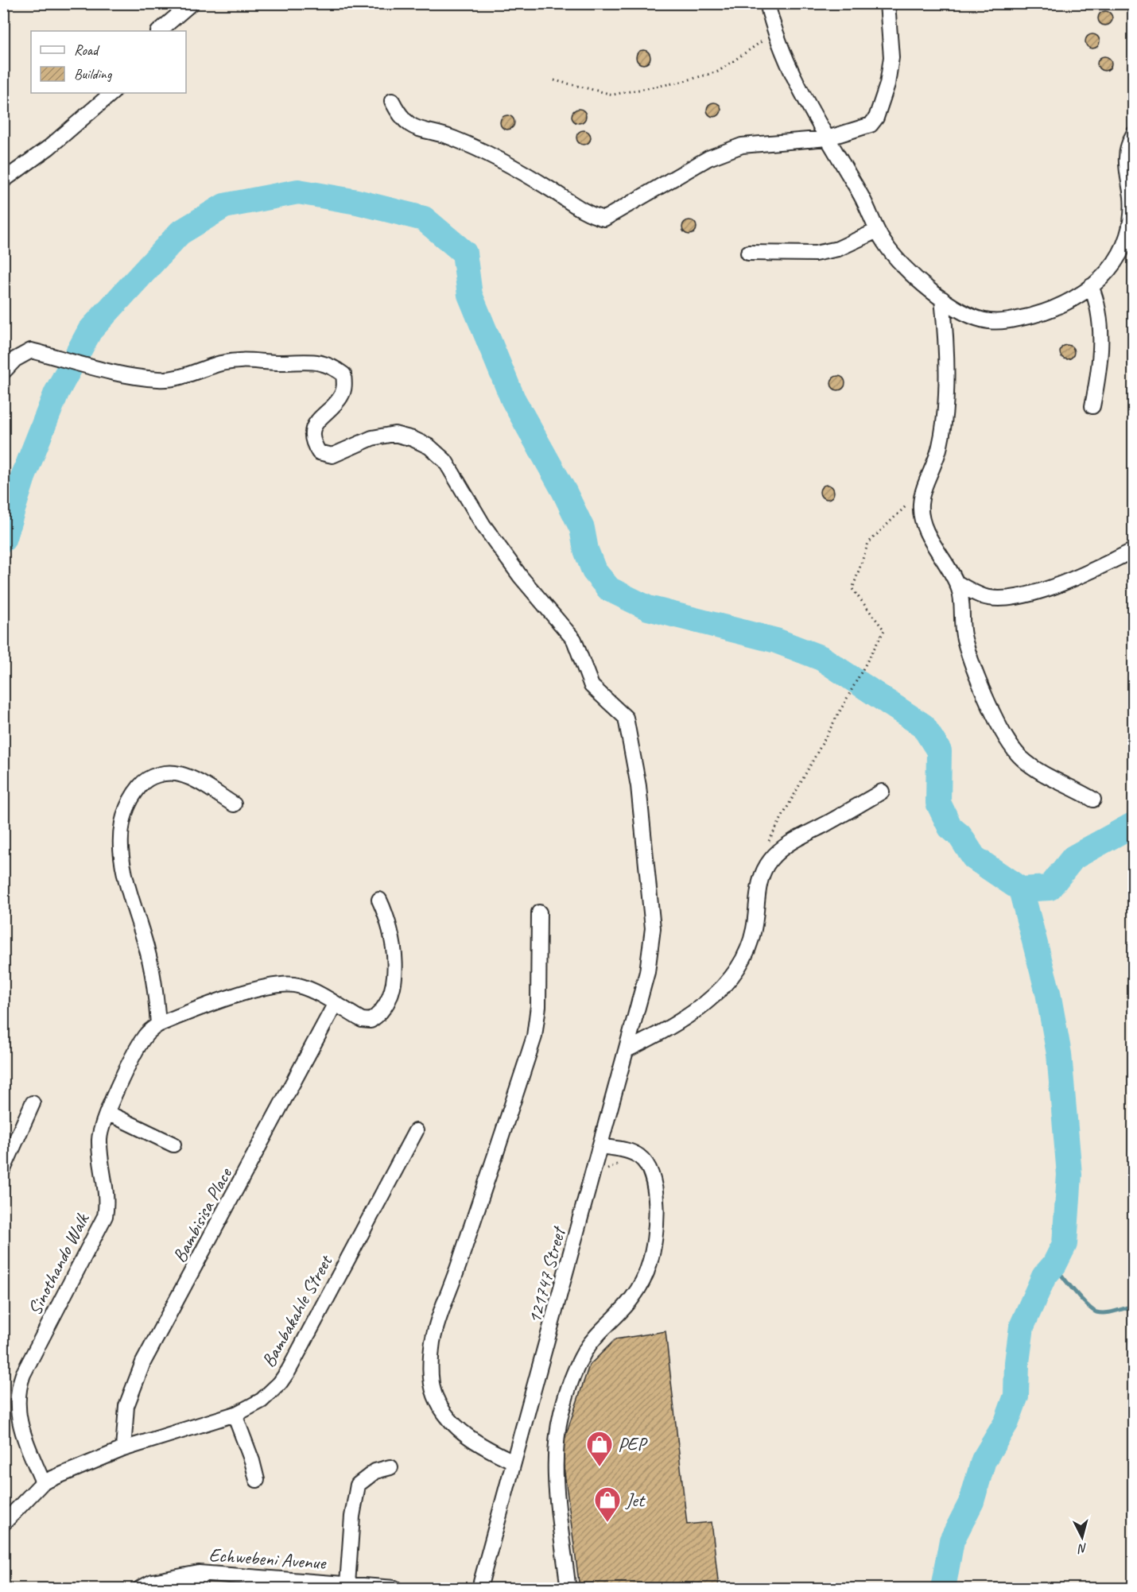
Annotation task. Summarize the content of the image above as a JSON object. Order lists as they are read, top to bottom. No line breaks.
{"streets":{"street":["Bambisisa Place","Sinothando Walk","121747 Street","Bambakahle Street","Echwebeni Avenue"]},"crossings":[["Bambisisa Place","Sinothando Walk"],["Bambisisa Place","Bambakahle Street"],["Sinothando Walk","Bambakahle Street"]],"places":{"shop":["PEP","Jet"]},"legend":["Road","Building"],"north":"bottom"}
